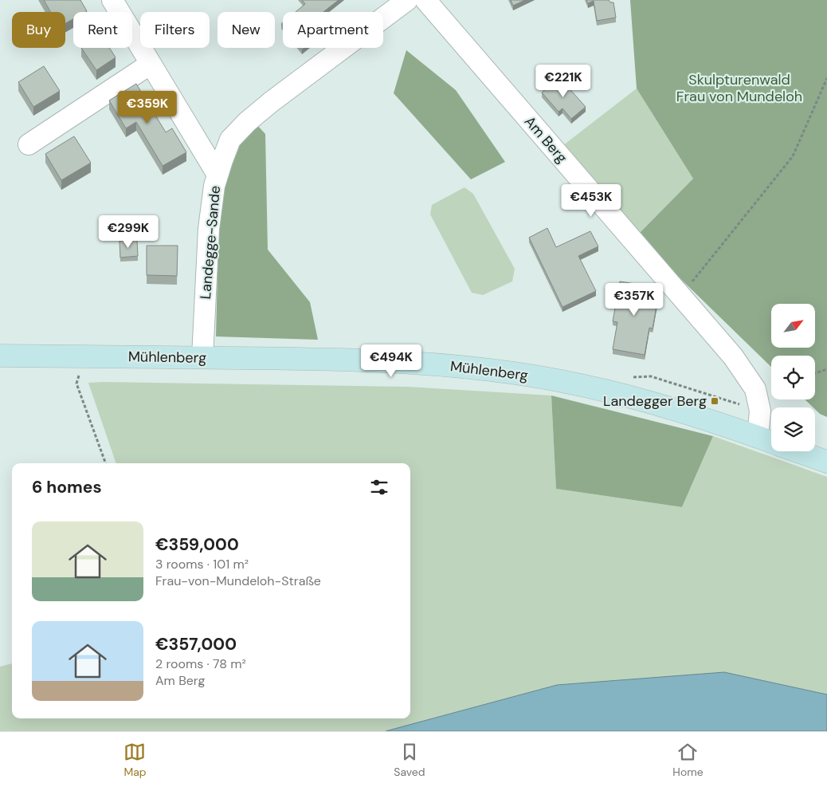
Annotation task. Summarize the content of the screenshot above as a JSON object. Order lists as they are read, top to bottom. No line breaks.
{"streets":{"main road":["Mühlenberg"],"street":["Am Berg","Landegge-Sande"]},"crossings":[["Landegge-Sande","Mühlenberg"]],"parks":["Skulpturenwald Frau von Mundeloh"],"places":{"transit":["Landegger Berg"]},"north":"top right","page":{"chip":["Buy","Rent","Filters","New","Apartment"],"price":["€221K","€359K","€453K","€299K","€357K","€494K"],"heading":"6 homes","list":[{"name":"€359,000","note":"3 rooms · 101 m² · Frau-von-Mundeloh-Straße"},{"name":"€357,000","note":"2 rooms · 78 m² · Am Berg"}],"tabs":["Map","Saved","Home"]}}
